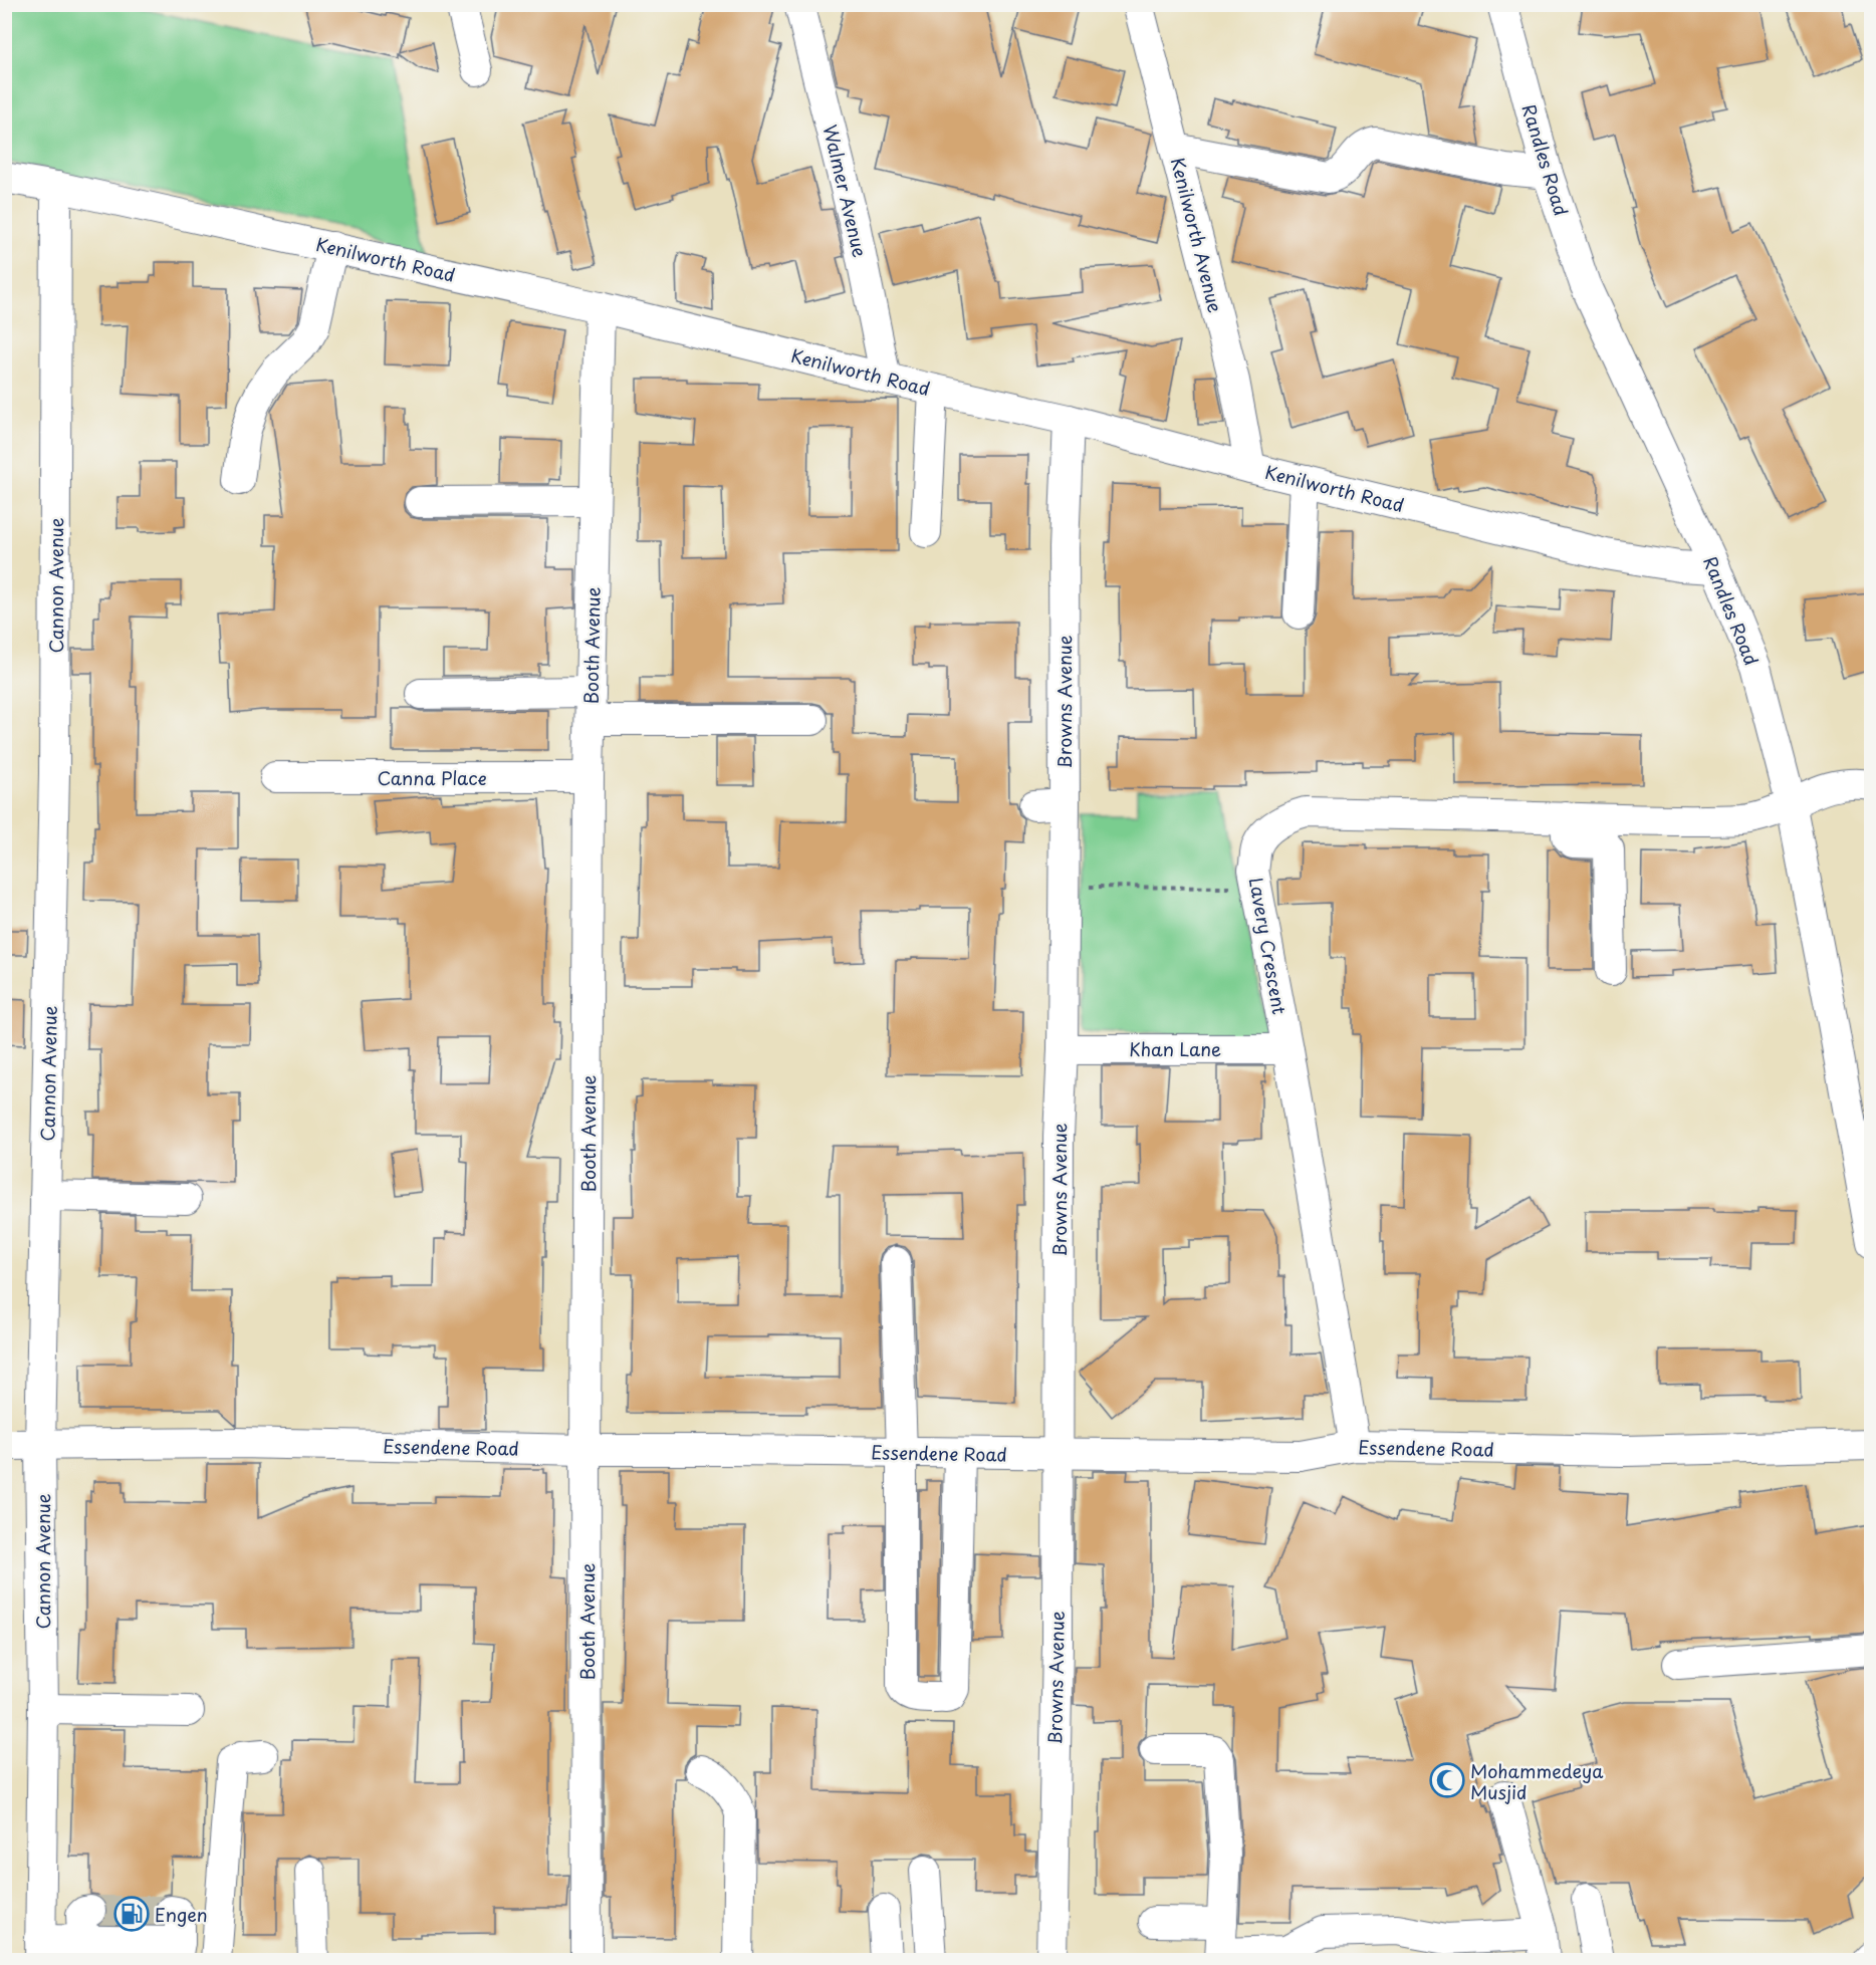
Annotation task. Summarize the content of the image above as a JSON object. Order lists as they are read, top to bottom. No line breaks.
{"streets":{"street":["Randles Road","Walmer Avenue","Kenilworth Avenue","Kenilworth Road","Cannon Avenue","Booth Avenue","Browns Avenue","Canna Place","Lavery Crescent","Khan Lane","Essendene Road"]},"crossings":[["Randles Road","Kenilworth Road"],["Randles Road","Lavery Crescent"],["Walmer Avenue","Kenilworth Road"],["Kenilworth Avenue","Kenilworth Road"],["Kenilworth Road","Cannon Avenue"],["Kenilworth Road","Booth Avenue"],["Kenilworth Road","Browns Avenue"],["Cannon Avenue","Essendene Road"],["Booth Avenue","Canna Place"],["Booth Avenue","Essendene Road"],["Browns Avenue","Khan Lane"],["Browns Avenue","Essendene Road"],["Lavery Crescent","Khan Lane"],["Lavery Crescent","Essendene Road"]],"places":{"mosque":["Mohammedeya Musjid"],"fuel station":["Engen"]}}
